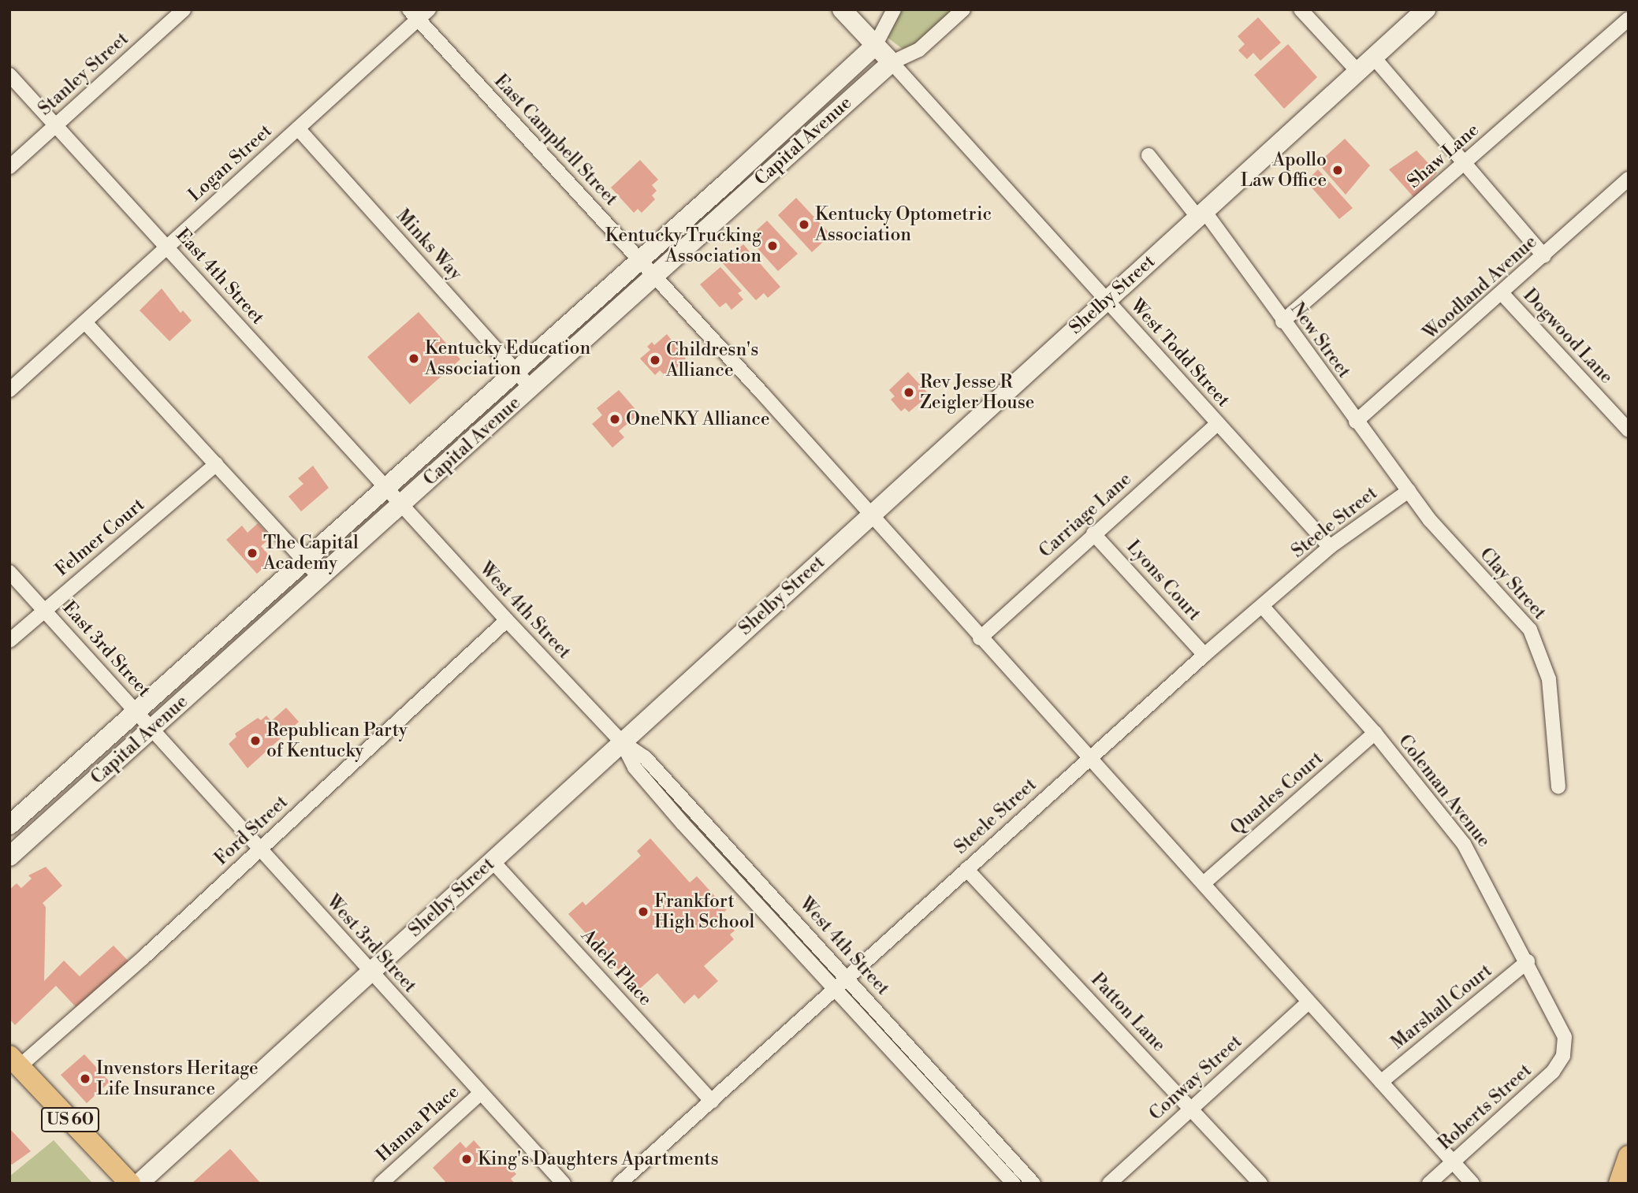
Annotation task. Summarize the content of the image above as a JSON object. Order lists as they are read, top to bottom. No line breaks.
{"streets":{"main road":["Capital Avenue","Shelby Street","US 60"],"street":["Stanley Street","East Campbell Street","Shaw Lane","Logan Street","Minks Way","East 4th Street","Woodland Avenue","Dogwood Lane","New Street","West Todd Street","Carriage Lane","Steele Street","Felmer Court","Lyons Court","Clay Street","West 4th Street","East 3rd Street","Coleman Avenue","Quarles Court","Ford Street","West 3rd Street","Adele Place","Marshall Court","Patton Lane","Conway Street","Roberts Street","Hanna Place"]},"crossings":[["Stanley Street","East 4th Street"],["East Campbell Street","Capital Avenue"],["East Campbell Street","Logan Street"],["East Campbell Street","Shelby Street"],["East Campbell Street","Carriage Lane"],["East Campbell Street","Steele Street"],["East Campbell Street","Quarles Court"],["East Campbell Street","Marshall Court"],["East Campbell Street","Conway Street"],["East Campbell Street","Roberts Street"],["Capital Avenue","Minks Way"],["Capital Avenue","East 4th Street"],["Capital Avenue","West Todd Street"],["Capital Avenue","West 4th Street"],["Capital Avenue","East 3rd Street"],["Capital Avenue","West 3rd Street"],["Shaw Lane","New Street"],["Logan Street","Minks Way"],["Logan Street","East 4th Street"],["East 4th Street","West 4th Street"],["Woodland Avenue","Dogwood Lane"],["Woodland Avenue","New Street"],["Shelby Street","New Street"],["Shelby Street","West Todd Street"],["Shelby Street","West 4th Street"],["Shelby Street","West 3rd Street"],["Shelby Street","Adele Place"],["New Street","Steele Street"],["New Street","Clay Street"],["West Todd Street","Carriage Lane"],["West Todd Street","Steele Street"],["Carriage Lane","Lyons Court"],["Steele Street","Lyons Court"],["Steele Street","Clay Street"],["Steele Street","West 4th Street"],["Steele Street","Coleman Avenue"],["Steele Street","Adele Place"],["Steele Street","Patton Lane"],["Felmer Court","East 3rd Street"],["West 4th Street","Ford Street"],["East 3rd Street","West 3rd Street"],["Coleman Avenue","Quarles Court"],["Coleman Avenue","Marshall Court"],["Coleman Avenue","Roberts Street"],["Ford Street","West 3rd Street"],["Ford Street","US 60"],["West 3rd Street","Hanna Place"],["Patton Lane","Conway Street"]],"places":["Apollo Law Office","Kentucky Optometric Association","Kentucky Trucking Association","Kentucky Education Association","Childresn's Alliance","Rev Jesse R Zeigler House","OneNKY Alliance","The Capital Academy","Republican Party of Kentucky","Frankfort High School","Invenstors Heritage Life Insurance","King's Daughters Apartments"]}
